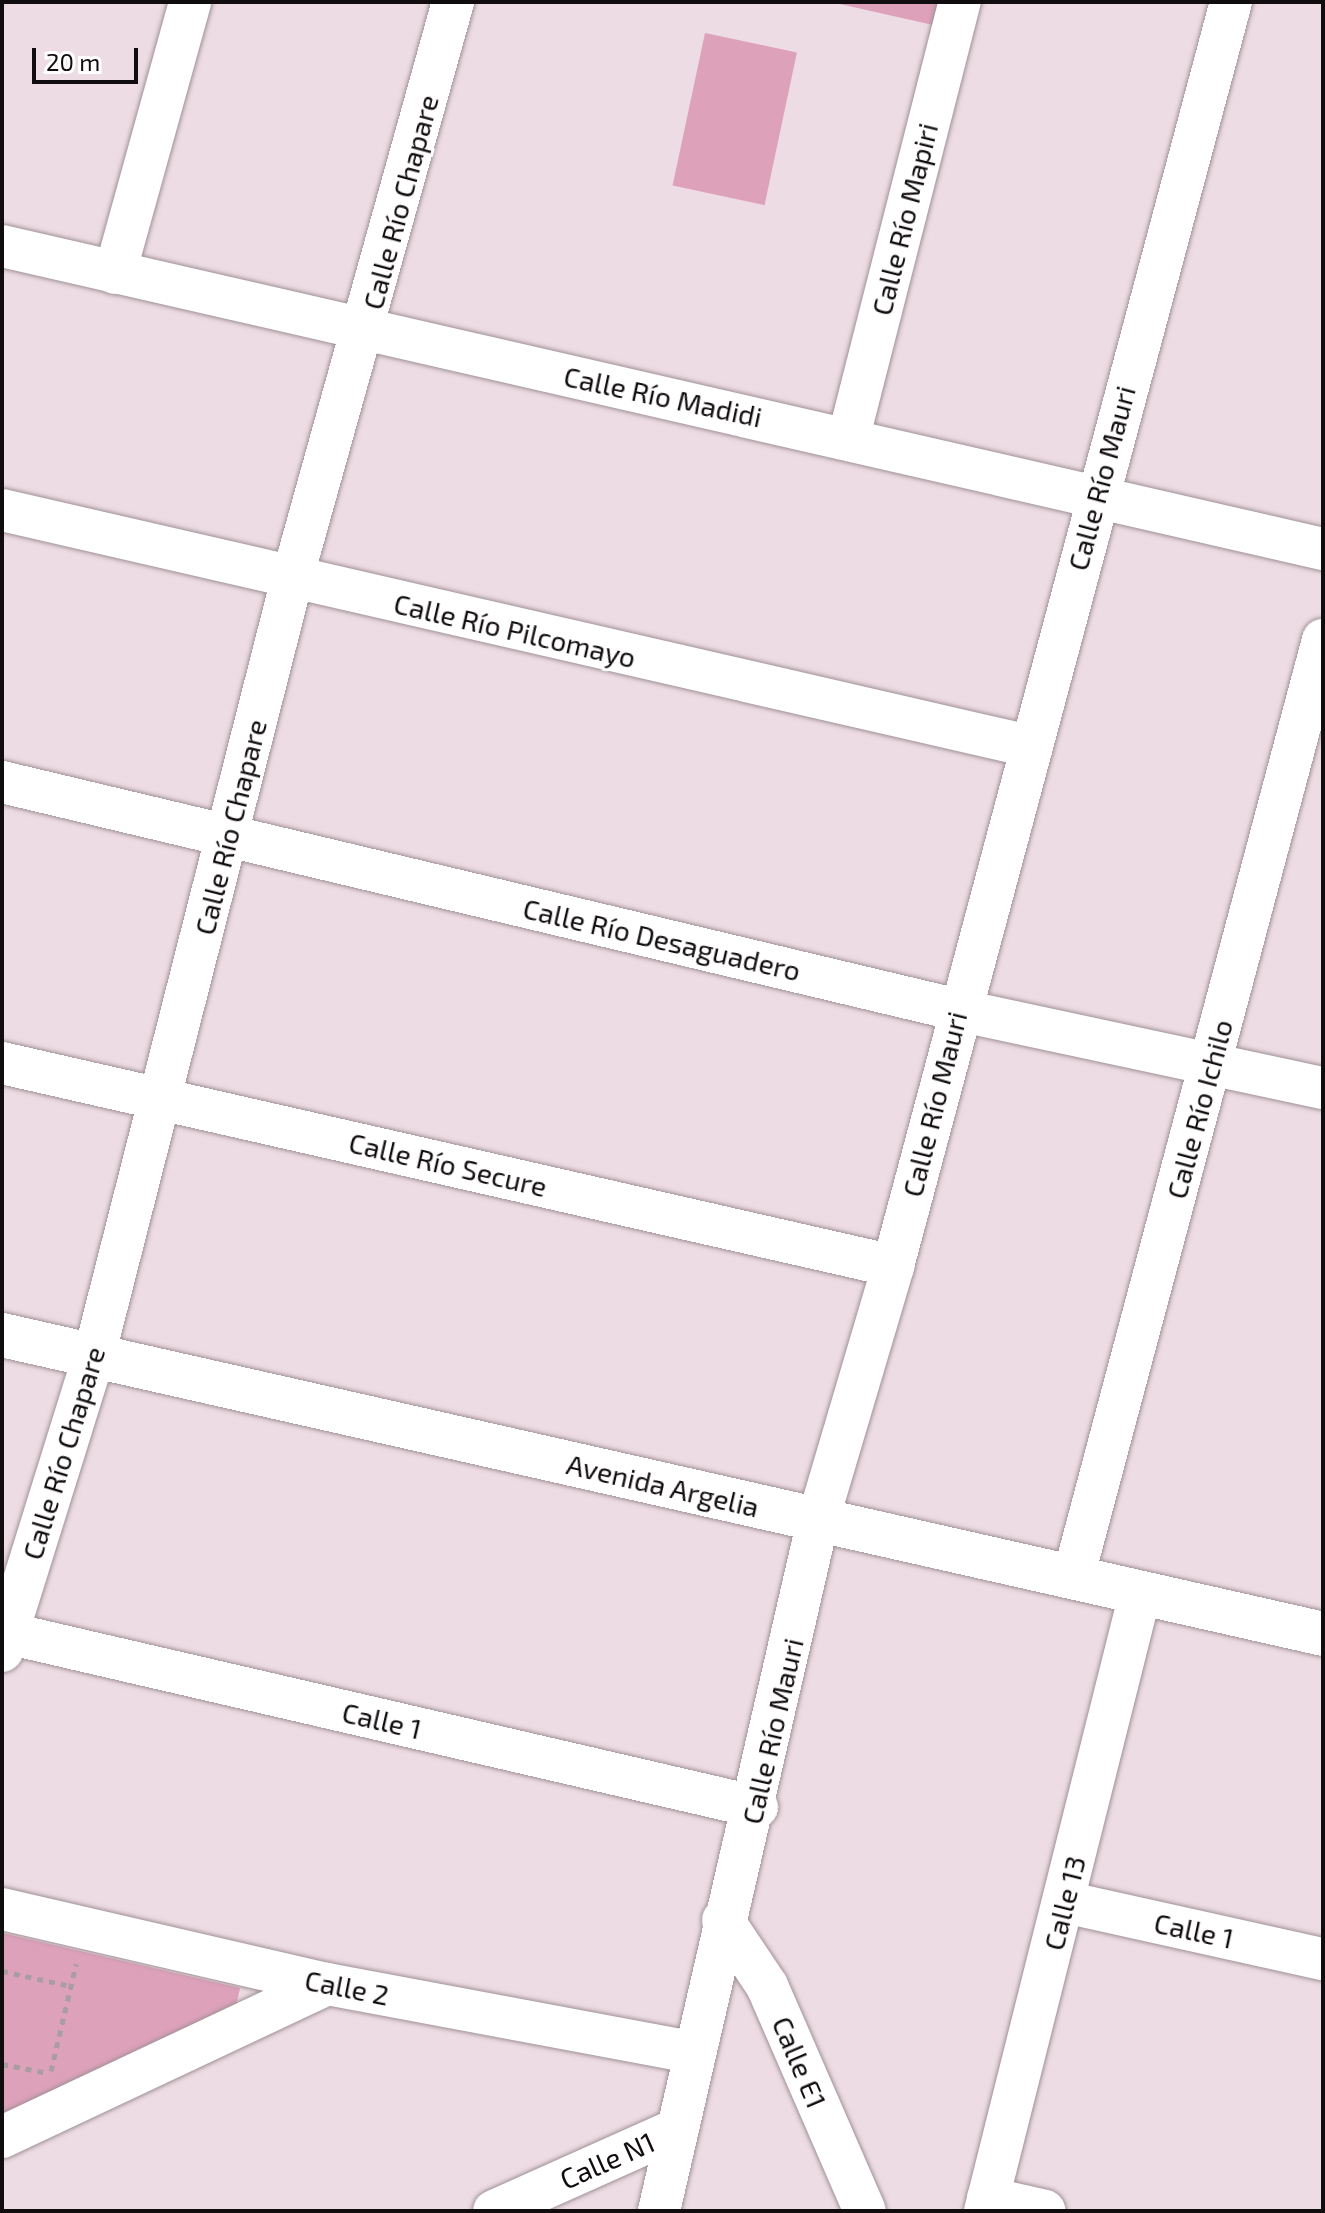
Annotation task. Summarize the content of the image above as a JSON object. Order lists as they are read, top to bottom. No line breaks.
{"streets":{"street":["Calle Río Chapare","Calle Río Mapiri","Calle Río Madidi","Calle Río Mauri","Calle Río Pilcomayo","Calle Río Desaguadero","Calle Río Ichilo","Calle Río Secure","Avenida Argelia","Calle 1","Calle 13","Calle 2","Calle E1","Calle N1"]},"crossings":[["Calle Río Chapare","Calle Río Madidi"],["Calle Río Chapare","Calle Río Pilcomayo"],["Calle Río Chapare","Calle Río Desaguadero"],["Calle Río Chapare","Calle Río Secure"],["Calle Río Chapare","Avenida Argelia"],["Calle Río Chapare","Calle 1"],["Calle Río Mapiri","Calle Río Madidi"],["Calle Río Madidi","Calle Río Mauri"],["Calle Río Mauri","Calle Río Pilcomayo"],["Calle Río Mauri","Calle Río Desaguadero"],["Calle Río Mauri","Calle Río Secure"],["Calle Río Mauri","Avenida Argelia"],["Calle Río Mauri","Calle 1"],["Calle Río Mauri","Calle 2"],["Calle Río Mauri","Calle E1"],["Calle Río Mauri","Calle N1"],["Calle Río Desaguadero","Calle Río Ichilo"],["Calle Río Ichilo","Avenida Argelia"],["Avenida Argelia","Calle 13"],["Calle 1","Calle 13"]],"scale_bar":"20 m"}
